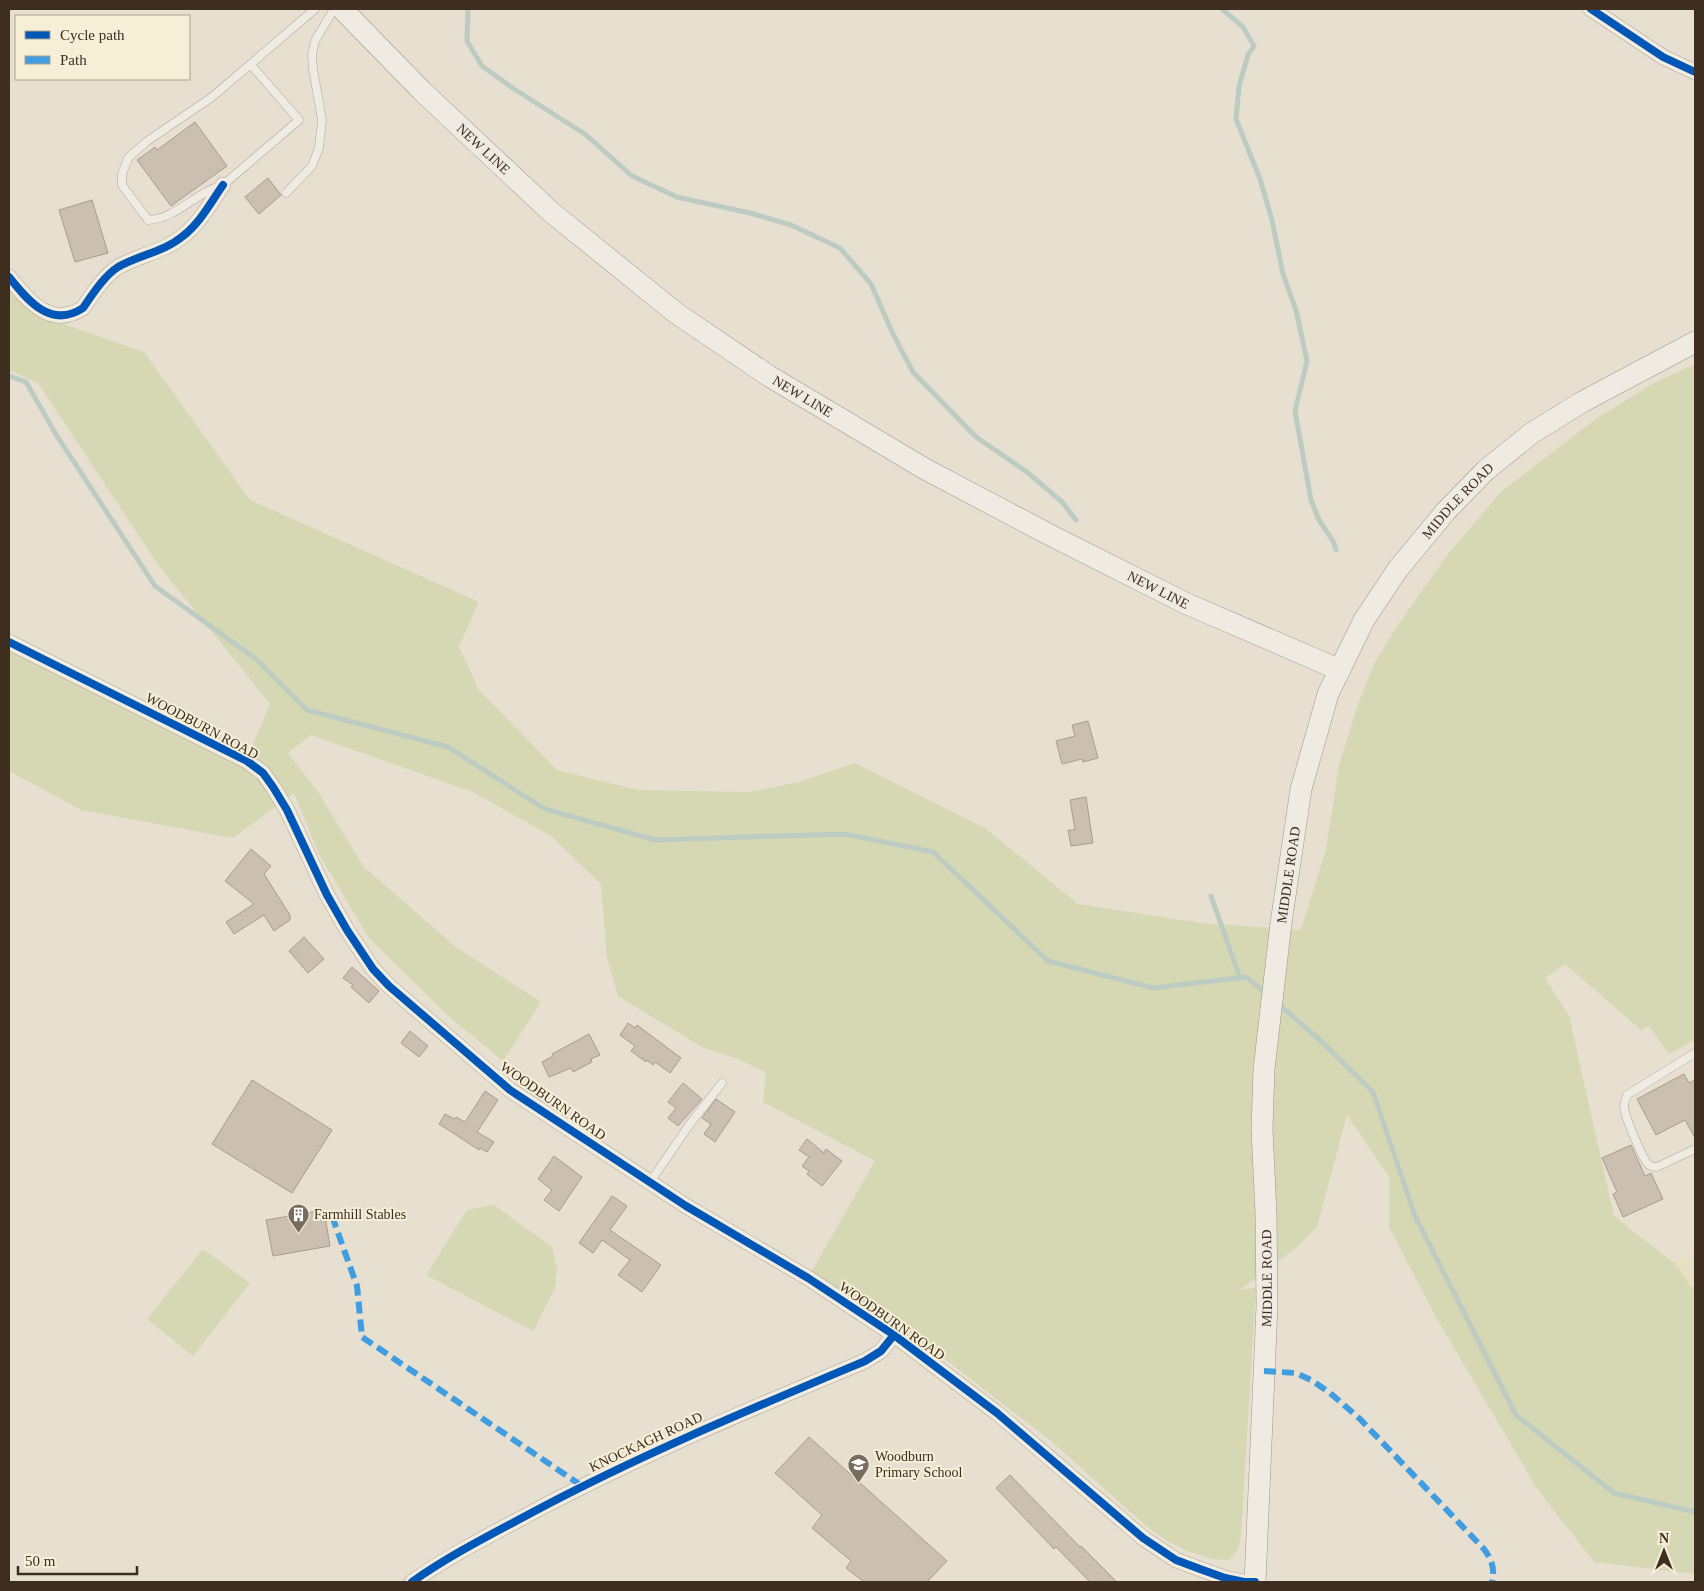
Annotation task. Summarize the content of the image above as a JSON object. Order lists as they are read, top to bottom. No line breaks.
{"streets":{"main road":["NEW LINE","MIDDLE ROAD"],"street":["WOODBURN ROAD","KNOCKAGH ROAD"]},"crossings":[["NEW LINE","MIDDLE ROAD"],["MIDDLE ROAD","WOODBURN ROAD"],["WOODBURN ROAD","KNOCKAGH ROAD"]],"places":{"building":["Farmhill Stables"],"school or university":["Woodburn Primary School"]},"legend":["Cycle path","Path"],"scale_bar":"50 m","north":"top"}
